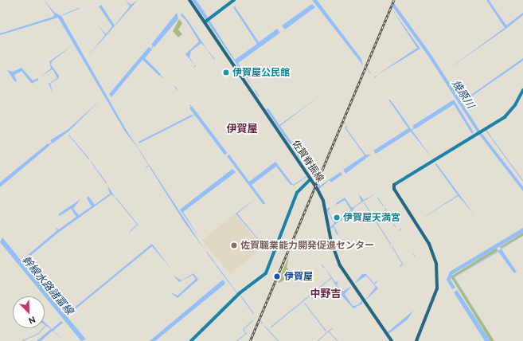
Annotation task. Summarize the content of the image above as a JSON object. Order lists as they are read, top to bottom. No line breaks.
{"streets":{"main road":["佐賀脊振線"]},"districts":["伊賀屋","中野吉"],"water":["焼原川","幹線水路諸富線"],"places":["伊賀屋公民館","伊賀屋天満宮","佐賀職業能力開発促進センター","伊賀屋"],"north":"bottom right"}
